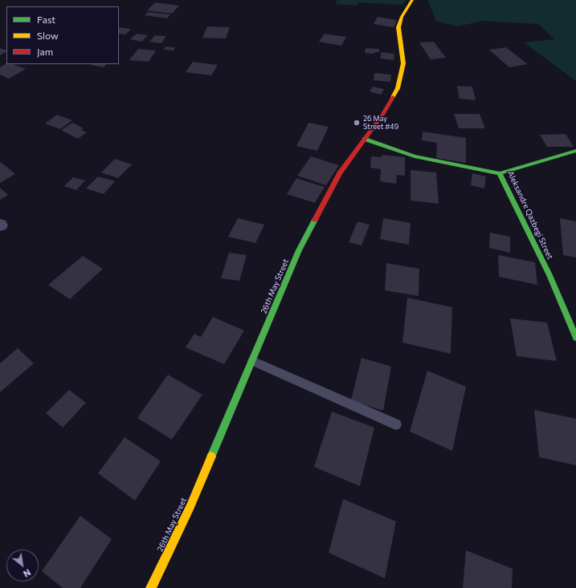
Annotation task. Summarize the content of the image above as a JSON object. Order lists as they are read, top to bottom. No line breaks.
{"streets":{"street":["Aleksandre Qazbegi Street","26th May Street"]},"places":["26 May Street #49"],"legend":["Fast","Slow","Jam"],"north":"bottom right"}
